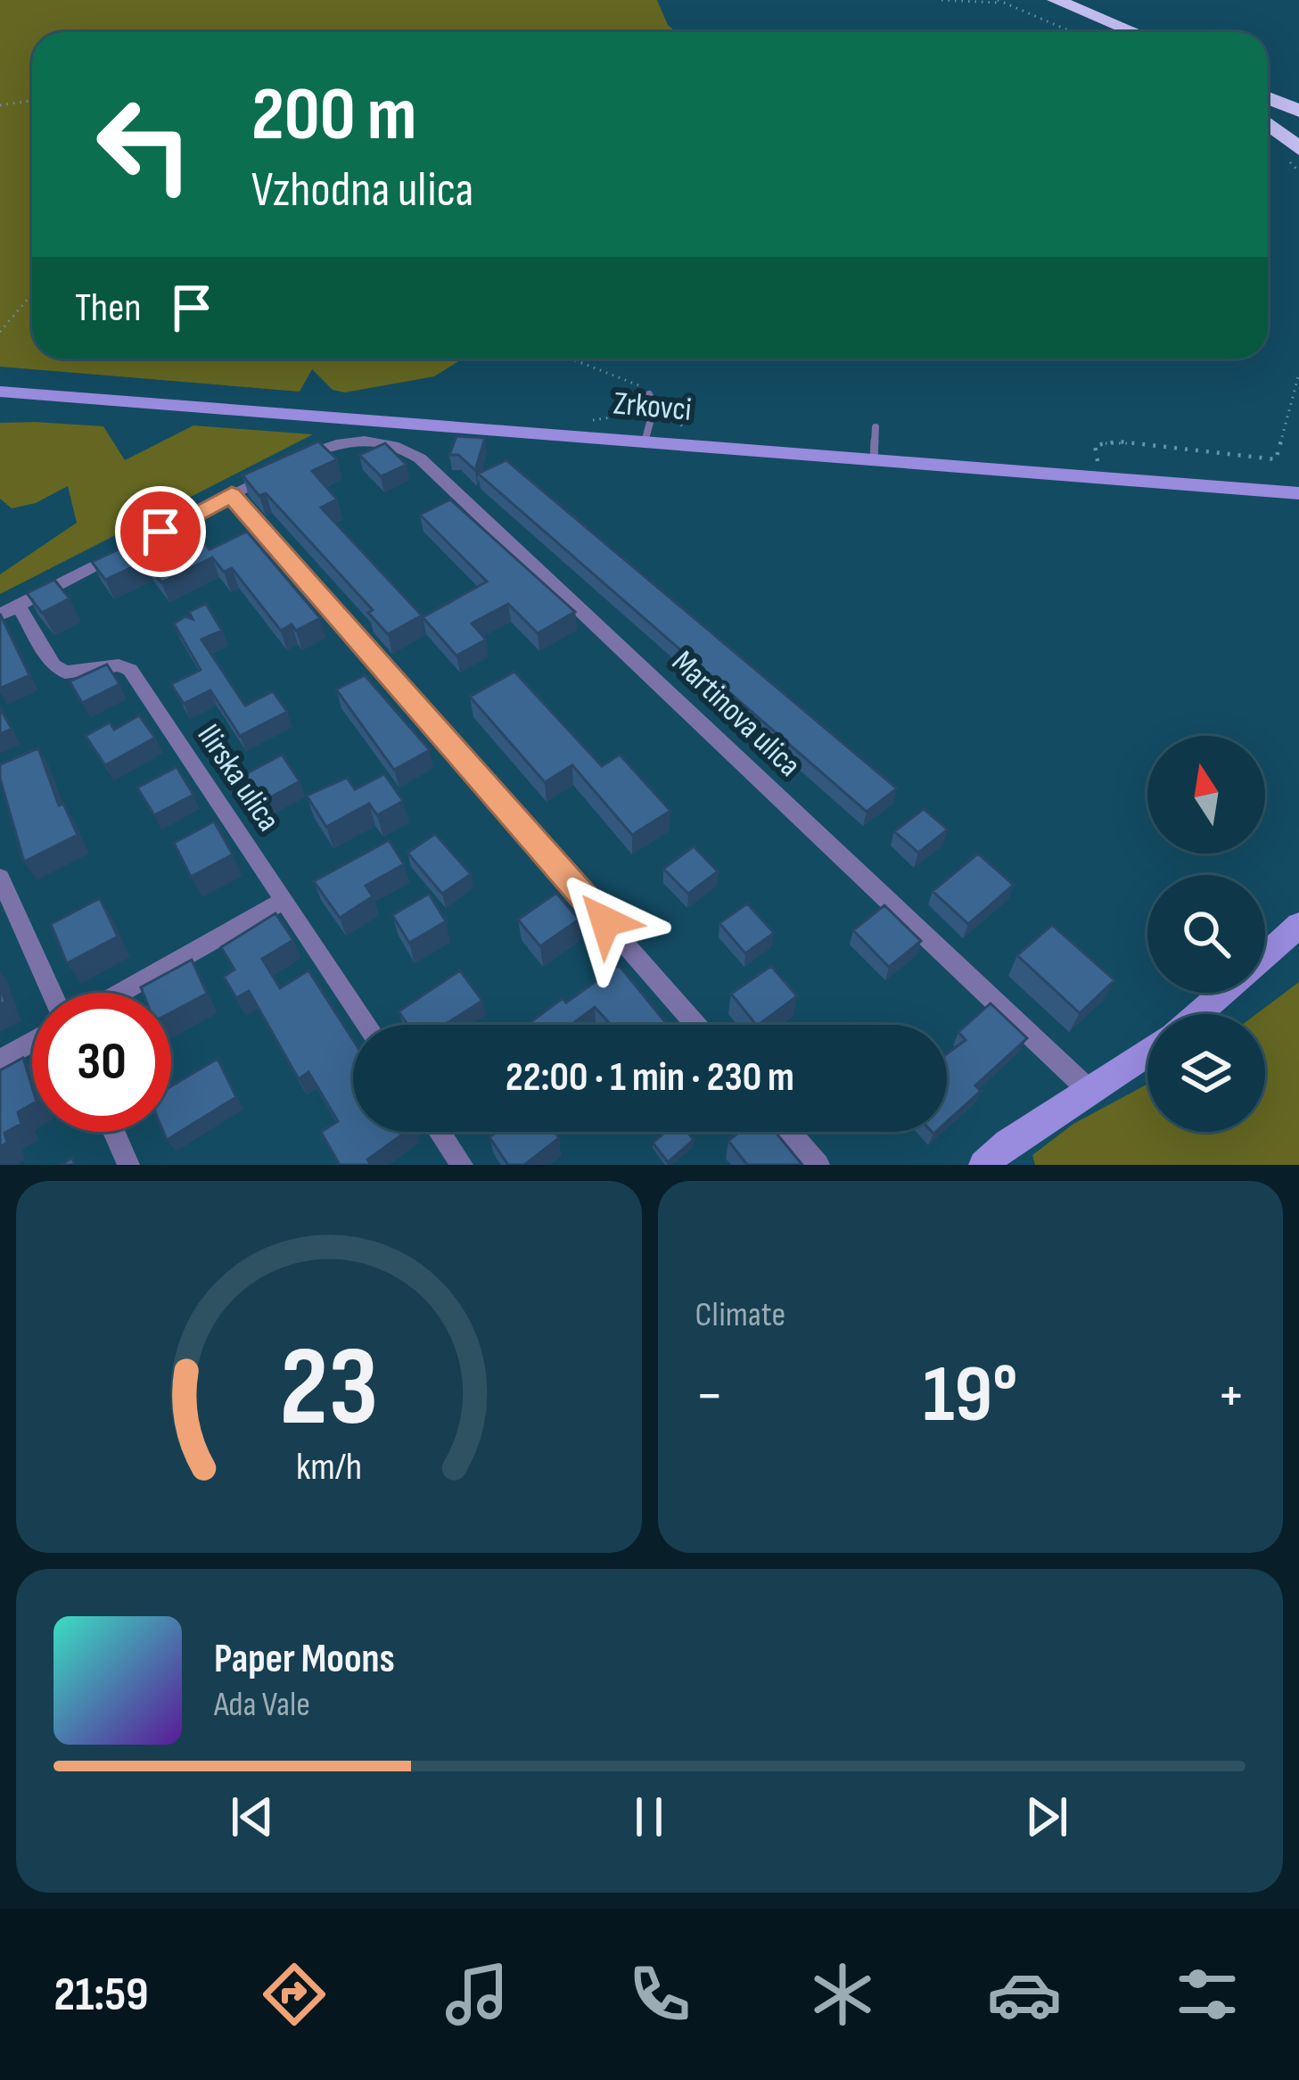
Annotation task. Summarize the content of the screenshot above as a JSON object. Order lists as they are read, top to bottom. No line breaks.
{"streets":{"street":["Zrkovci","Martinova ulica","Ilirska ulica"]},"north":"top","page":{"turn":["200 m","Vzhodna ulica"],"then":"Then","limit":"30","trip":"22:00 · 1 min · 230 m","tile":"Climate","heat":["−","19°","+"],"song":["Paper Moons","Ada Vale"],"tabs":"21:59","gauge":["23","km/h"]}}
